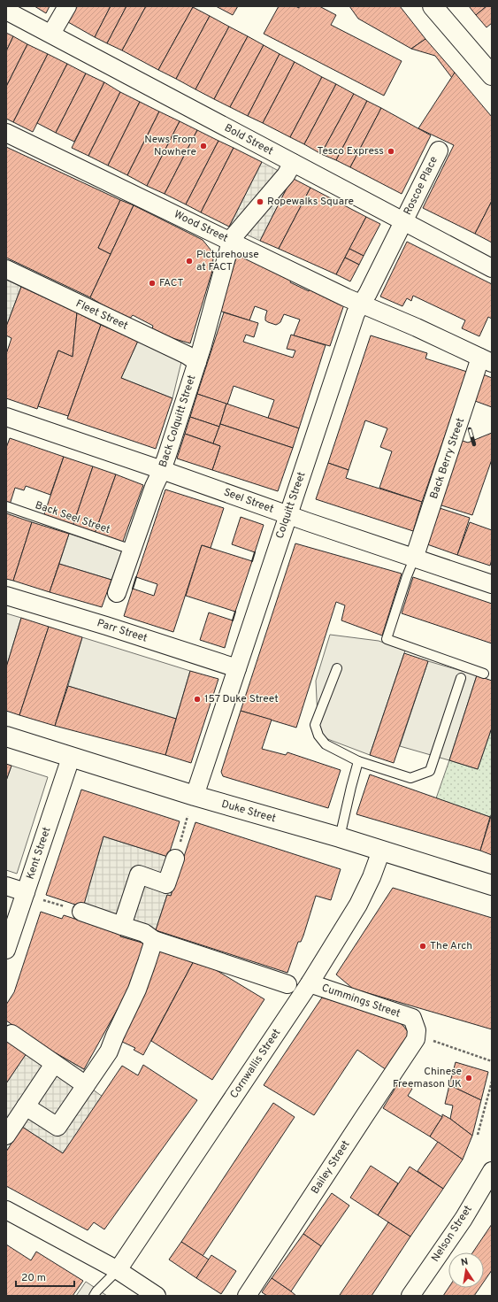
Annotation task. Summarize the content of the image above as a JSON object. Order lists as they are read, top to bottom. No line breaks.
{"streets":{"street":["Bold Street","Roscoe Place","Wood Street","Fleet Street","Back Colquitt Street","Back Berry Street","Seel Street","Colquitt Street","Parr Street","Duke Street","Kent Street","Cummings Street","Cornwallis Street","Bailey Street","Nelson Street"],"lane":["Back Seel Street"]},"crossings":[["Bold Street","Roscoe Place"],["Bold Street","Back Colquitt Street"],["Bold Street","Colquitt Street"],["Roscoe Place","Colquitt Street"],["Wood Street","Back Berry Street"],["Wood Street","Colquitt Street"],["Fleet Street","Back Colquitt Street"],["Back Colquitt Street","Seel Street"],["Back Colquitt Street","Back Seel Street"],["Back Berry Street","Seel Street"],["Seel Street","Colquitt Street"],["Colquitt Street","Parr Street"],["Colquitt Street","Duke Street"],["Duke Street","Kent Street"],["Duke Street","Cornwallis Street"],["Cummings Street","Cornwallis Street"],["Cummings Street","Bailey Street"]],"places":["News From Nowhere","Tesco Express","Ropewalks Square","Picturehouse at FACT","FACT","157 Duke Street","The Arch","Chinese Freemason UK"],"scale_bar":"20 m","north":"top"}
